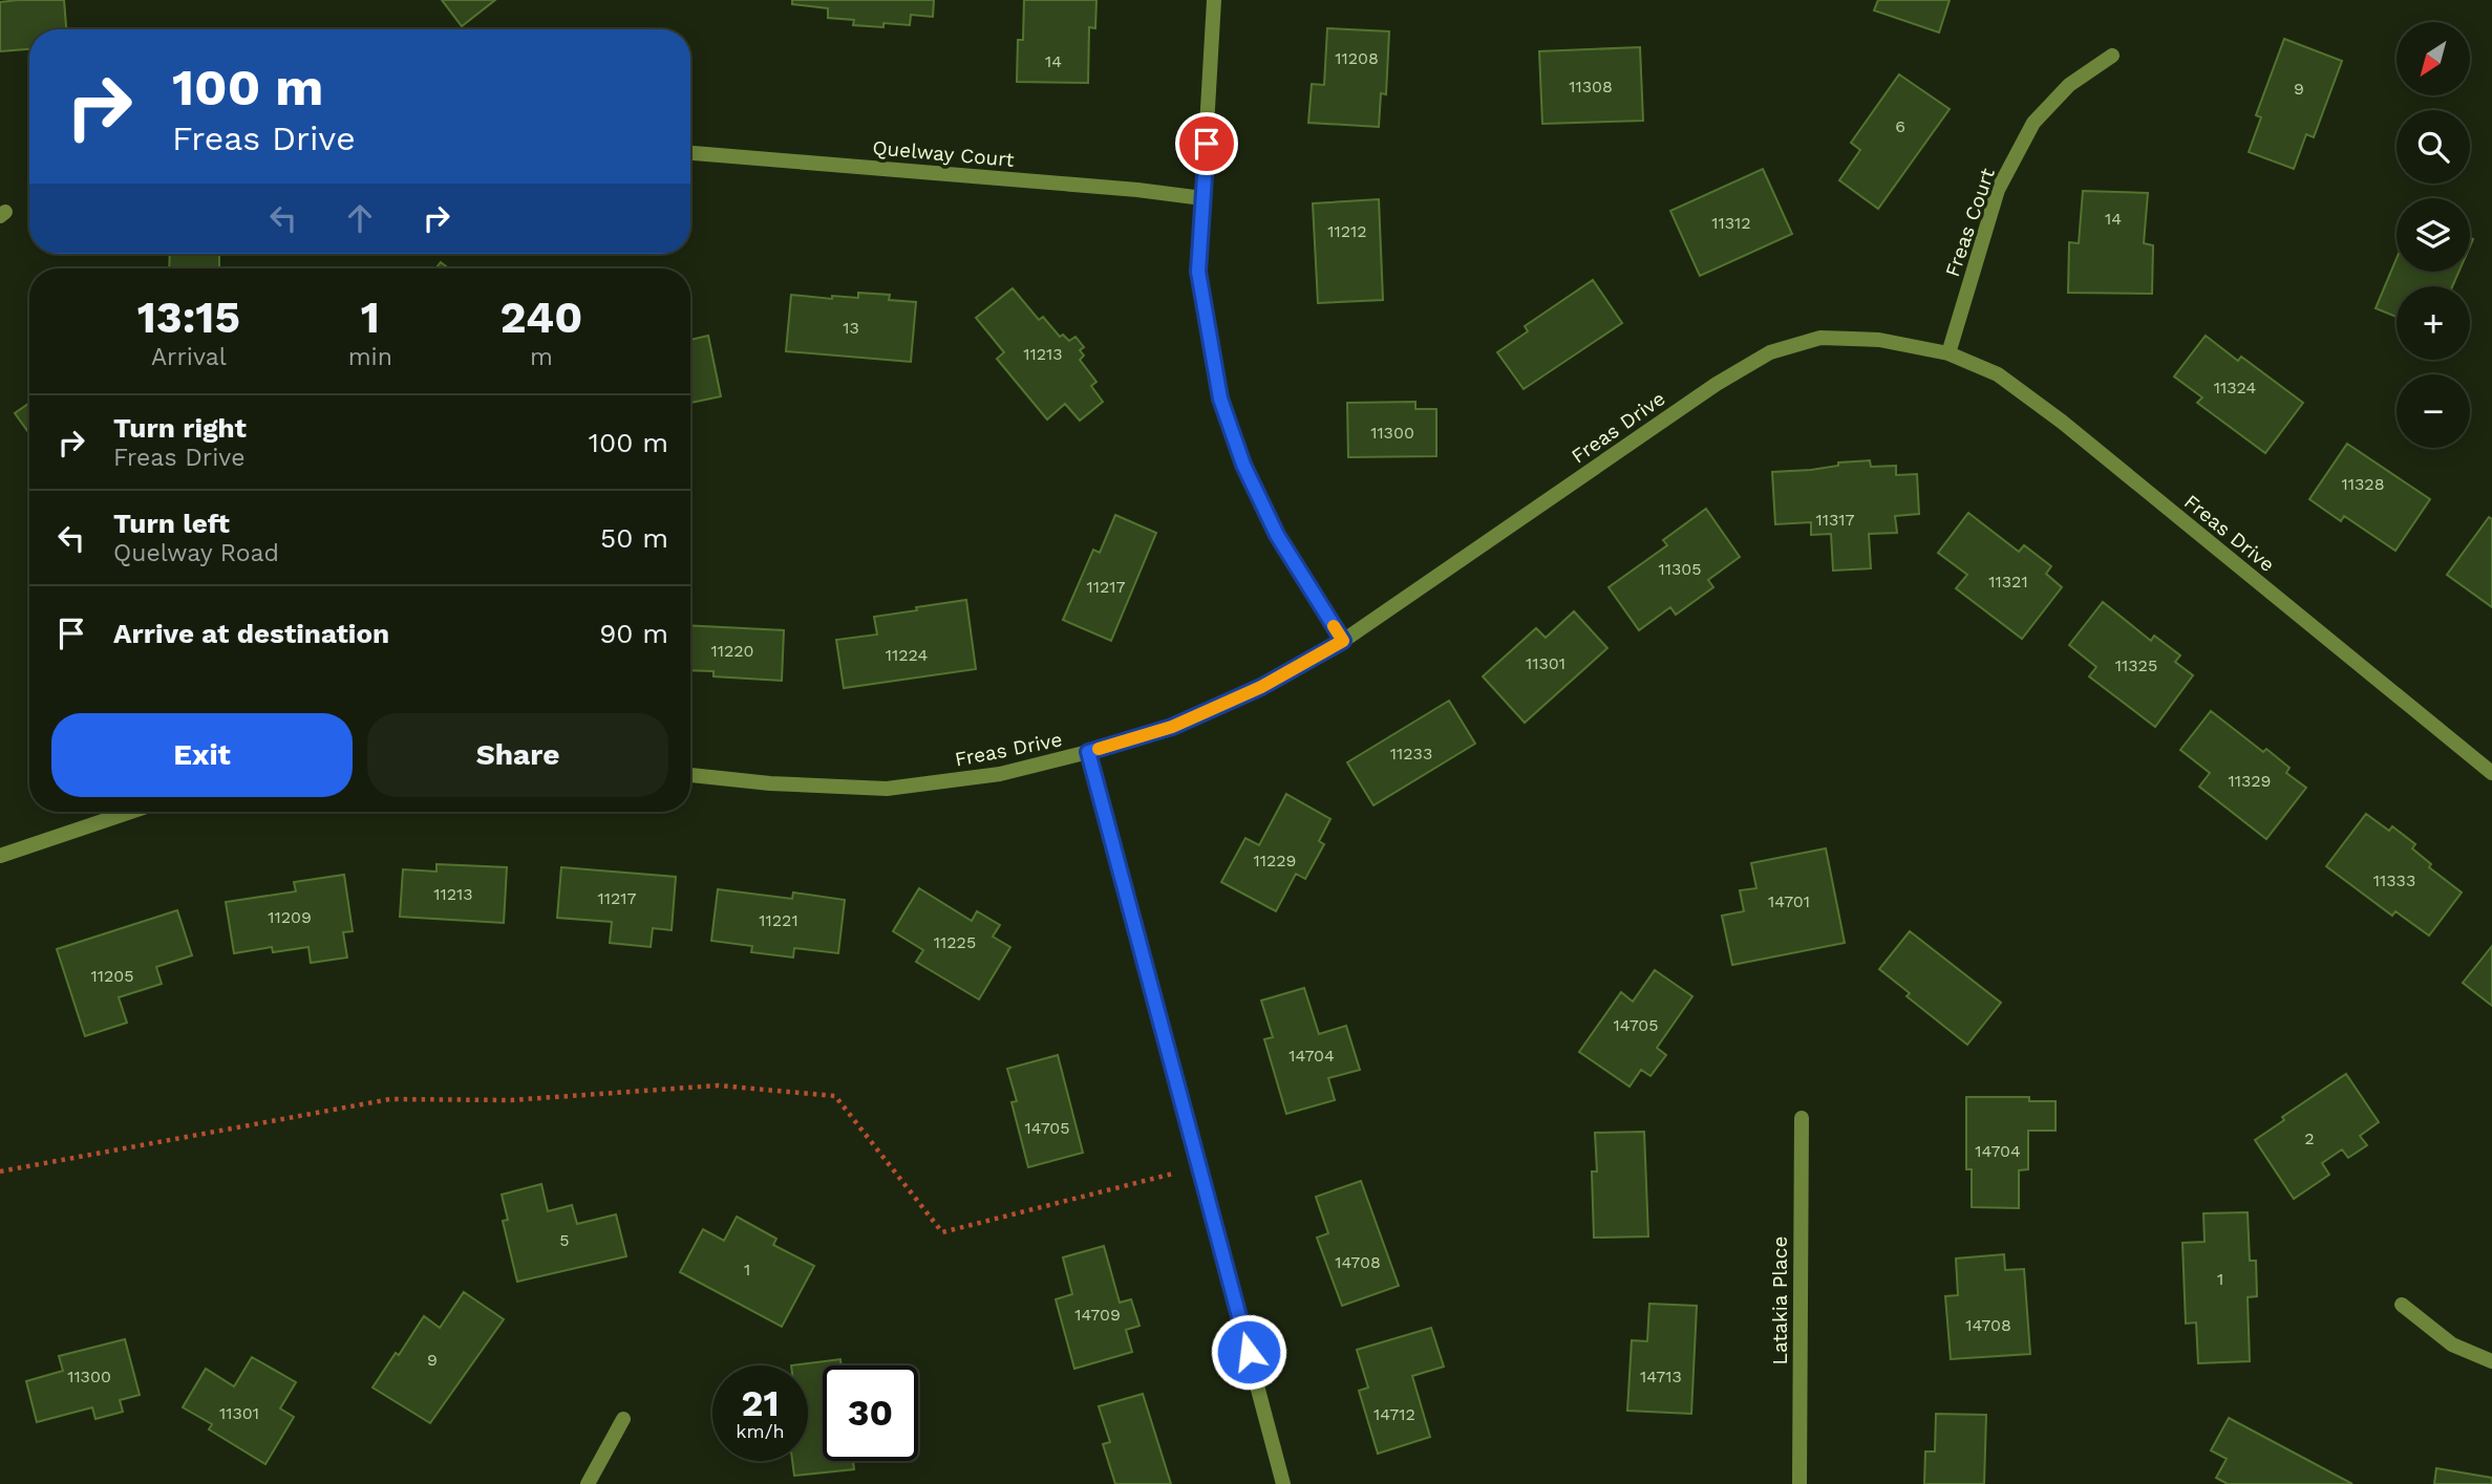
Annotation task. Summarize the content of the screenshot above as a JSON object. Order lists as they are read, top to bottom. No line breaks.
{"streets":{"street":["Quelway Court","Freas Court","Freas Drive","Latakia Place"]},"crossings":[["Freas Court","Freas Drive"]],"house_numbers":["11208","14","11308","9","6","14","11312","11212","13","11213","11324","11300","11328","11317","11305","11321","11217","11220","11224","11301","11325","11233","11329","11229","11333","11213","11217","14701","11209","11221","11225","11205","14705","14704","14705","2","14704","5","14708","1","1","14709","14708","9","11300","14713","11301","14712"],"north":"bottom left","page":{"map_buttons":["+","−"],"turn":["100 m","Freas Drive"],"eta":["13:15","Arrival","1","min","240","m"],"list":[{"name":"Turn right","note":"Freas Drive","value":"100 m"},{"name":"Turn left","note":"Quelway Road","value":"50 m"},{"name":"Arrive at destination","value":"90 m"}],"buttons":["Exit","Share"],"speed":"21 km/h","limit":"30"}}
